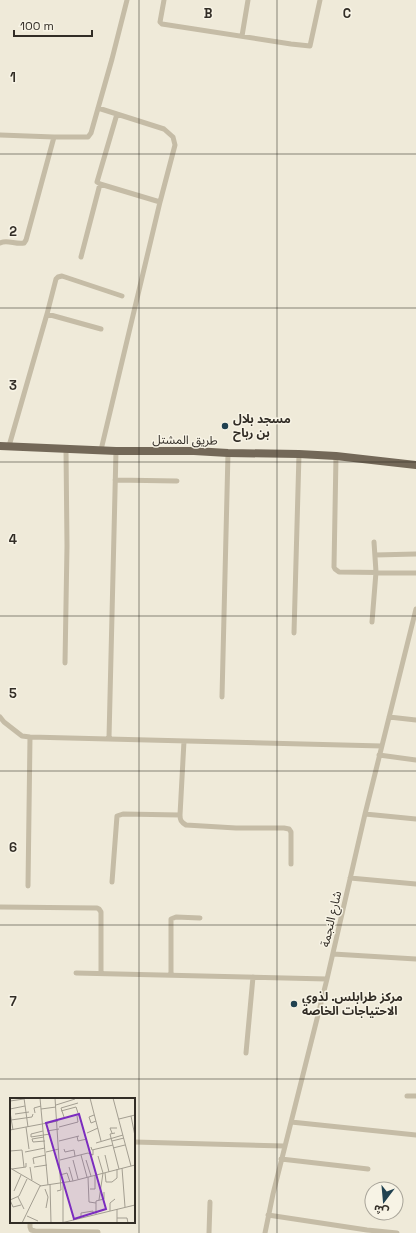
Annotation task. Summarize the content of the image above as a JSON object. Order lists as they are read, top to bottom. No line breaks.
{"streets":{"main road":["طريق المشتل"],"street":["شارع النجمة"]},"places":["مسجد بلال بن رباح","مركز طرابلس. لذوي الاحتياجات الخاصة"],"scale_bar":"100 m","north":"bottom","grid":{"columns":["B","C"],"rows":["1","2","3","4","5","6","7"]}}
